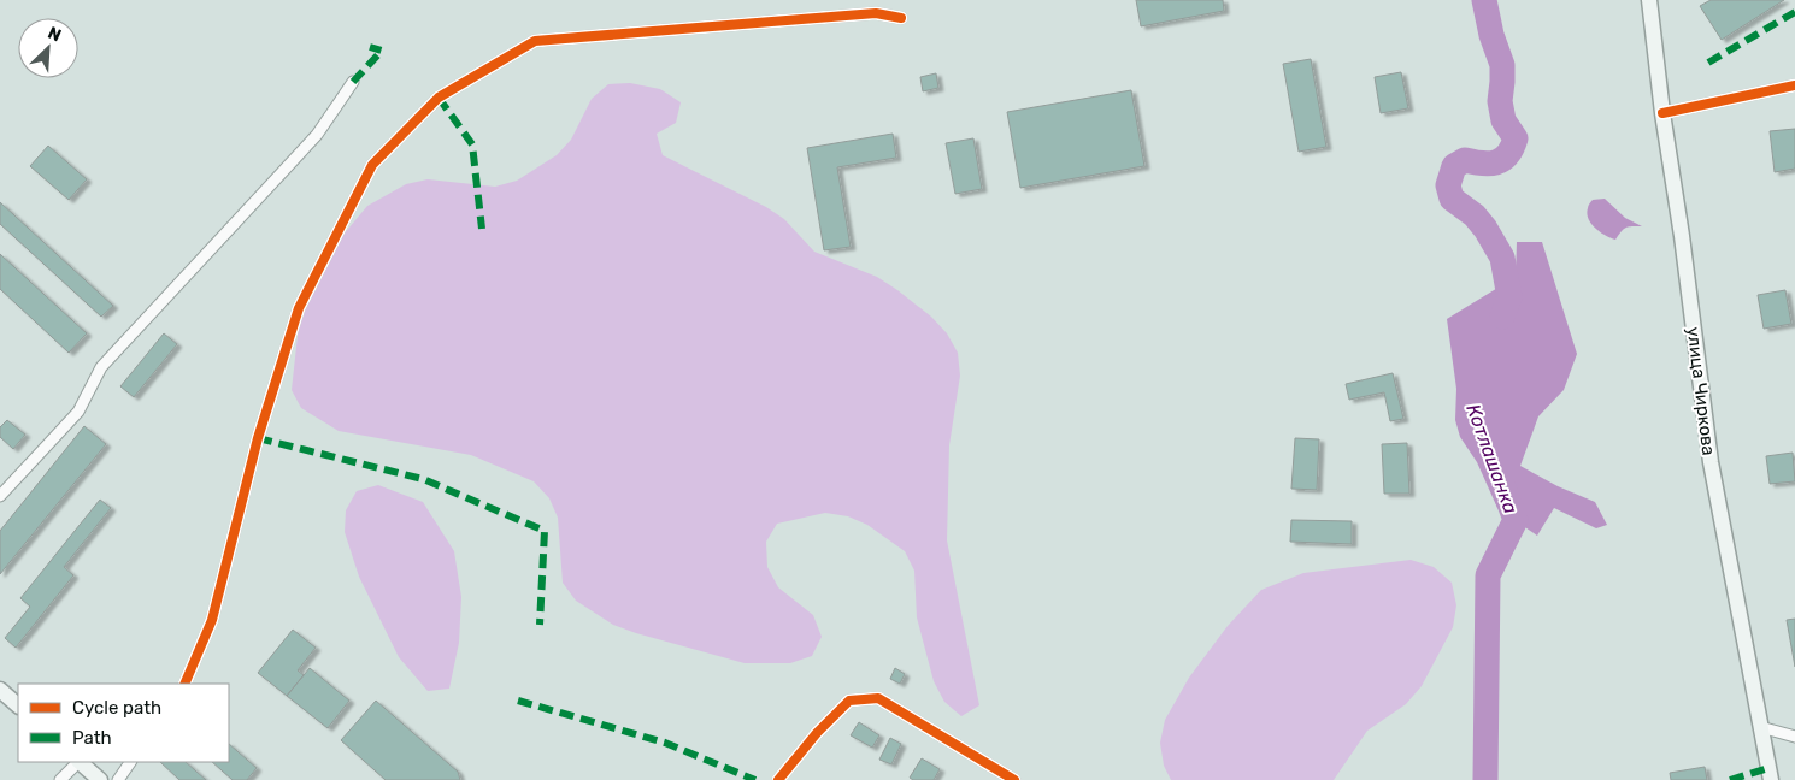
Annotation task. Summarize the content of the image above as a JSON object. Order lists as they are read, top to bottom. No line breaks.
{"streets":{"main road":["улица Чиркова"]},"water":["Котлашанка"],"legend":["Cycle path","Path"],"north":"top right"}
